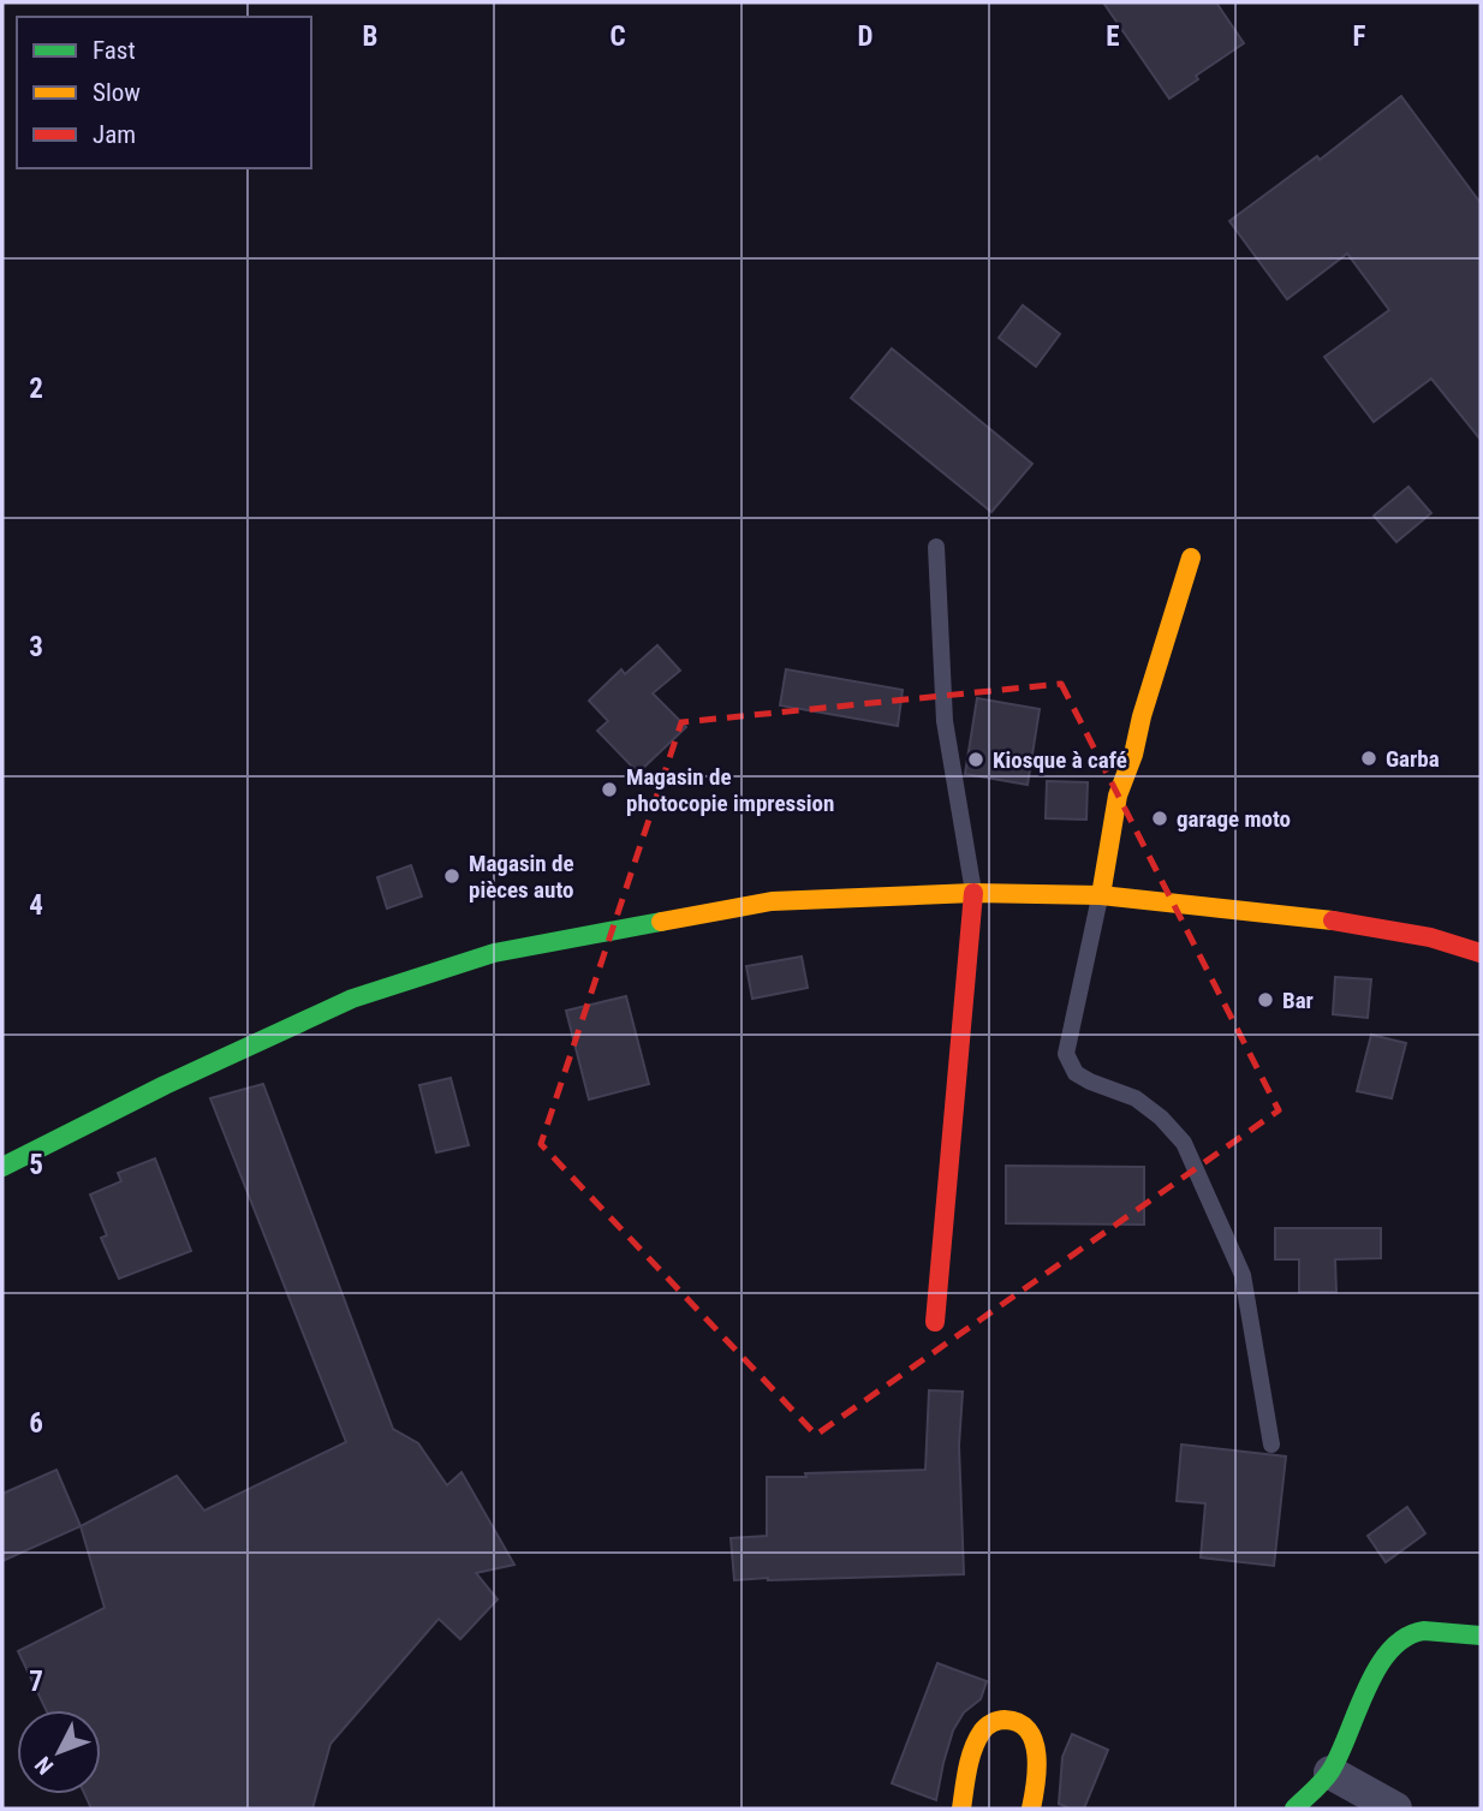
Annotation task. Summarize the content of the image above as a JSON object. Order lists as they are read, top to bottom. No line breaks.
{"places":["Garba","Kiosque à café","Magasin de photocopie impression","garage moto","Magasin de pièces auto","Bar"],"legend":["Fast","Slow","Jam"],"north":"bottom left","grid":{"columns":["B","C","D","E","F"],"rows":["2","3","4","5","6","7"]}}
